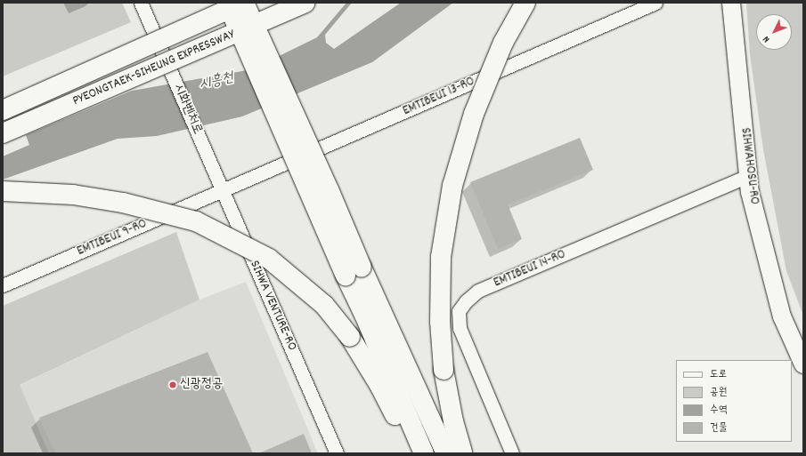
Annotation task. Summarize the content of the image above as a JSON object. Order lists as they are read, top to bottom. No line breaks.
{"streets":{"highway":["PYEONGTAEK-SIHEUNG EXPRESSWAY"],"main road":["SIHWAHOSU-RO"],"street":["EMTIBEUI 13-RO","시화벤처로","EMTIBEUI 9-RO","EMTIBEUI 14-RO","SIHWA VENTURE-RO"]},"crossings":[["EMTIBEUI 13-RO","EMTIBEUI 9-RO"],["EMTIBEUI 13-RO","SIHWA VENTURE-RO"],["시화벤처로","SIHWA VENTURE-RO"],["SIHWAHOSU-RO","EMTIBEUI 14-RO"],["EMTIBEUI 9-RO","SIHWA VENTURE-RO"]],"water":["시흥천"],"places":["신광정공"],"legend":["도로","공원","수역","건물"],"north":"bottom left"}
